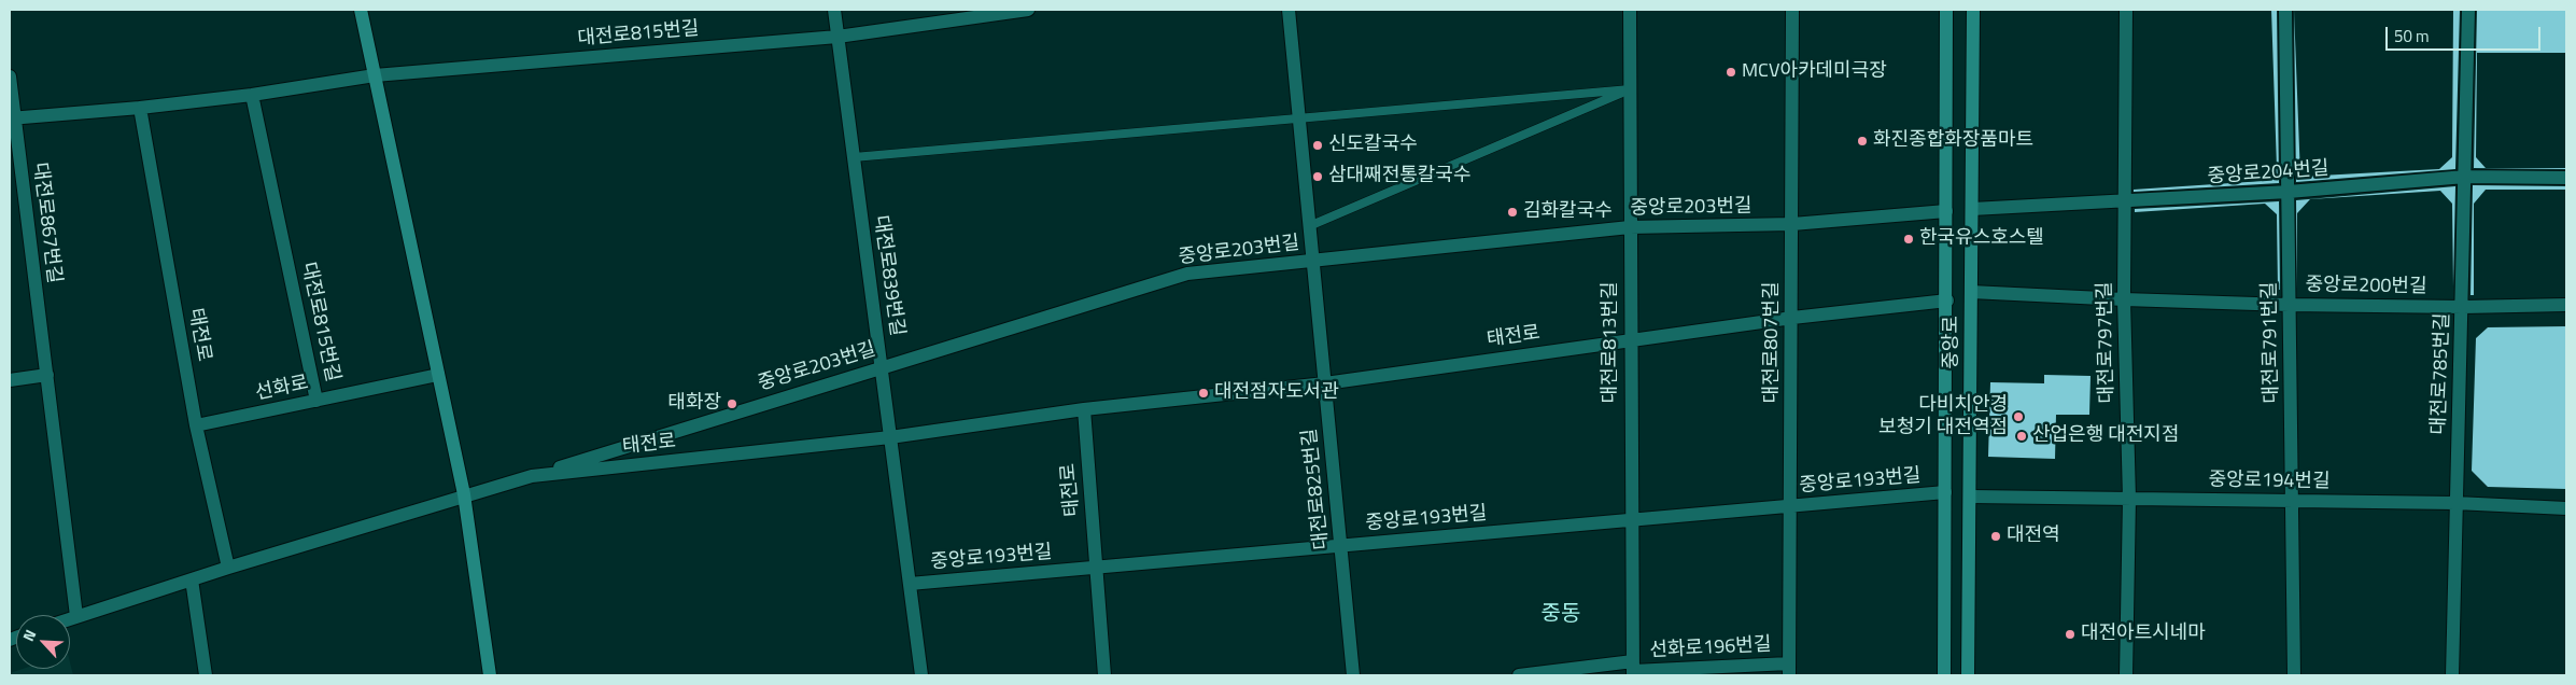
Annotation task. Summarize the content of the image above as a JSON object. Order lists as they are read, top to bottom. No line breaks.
{"streets":{"main road":["중앙로"],"street":["대전로815번길","중앙로204번길","중앙로203번길","대전로867번길","대전로839번길","중앙로200번길","태전로","대전로813번길","대전로807번길","대전로797번길","대전로791번길","대전로785번길","선화로","중앙로193번길","중앙로194번길","대전로825번길","선화로196번길"]},"crossings":[["대전로815번길","대전로867번길"],["대전로815번길","대전로839번길"],["대전로815번길","태전로"],["대전로815번길","선화로"],["중앙로204번길","중앙로"],["중앙로204번길","대전로797번길"],["중앙로204번길","대전로791번길"],["중앙로204번길","대전로785번길"],["중앙로203번길","대전로839번길"],["중앙로203번길","태전로"],["중앙로203번길","대전로813번길"],["중앙로203번길","대전로807번길"],["중앙로203번길","중앙로"],["중앙로203번길","대전로825번길"],["대전로867번길","태전로"],["대전로839번길","태전로"],["대전로839번길","중앙로193번길"],["중앙로200번길","중앙로"],["중앙로200번길","대전로797번길"],["중앙로200번길","대전로791번길"],["중앙로200번길","대전로785번길"],["태전로","대전로813번길"],["태전로","대전로807번길"],["태전로","중앙로"],["태전로","선화로"],["태전로","중앙로193번길"],["태전로","대전로825번길"],["대전로813번길","중앙로193번길"],["대전로813번길","선화로196번길"],["대전로807번길","중앙로193번길"],["대전로807번길","선화로196번길"],["중앙로","중앙로193번길"],["중앙로","중앙로194번길"],["대전로797번길","중앙로194번길"],["대전로791번길","중앙로194번길"],["대전로785번길","중앙로194번길"],["중앙로193번길","대전로825번길"]],"districts":["중동"],"places":["MCV아카데미극장","화진종합화장품마트","신도칼국수","삼대째전통칼국수","김화칼국수","한국유스호스텔","대전점자도서관","태화장","다비치안경 보청기 대전역점","산업은행 대전지점","대전역","대전아트시네마"],"scale_bar":"50 m","north":"top left"}
